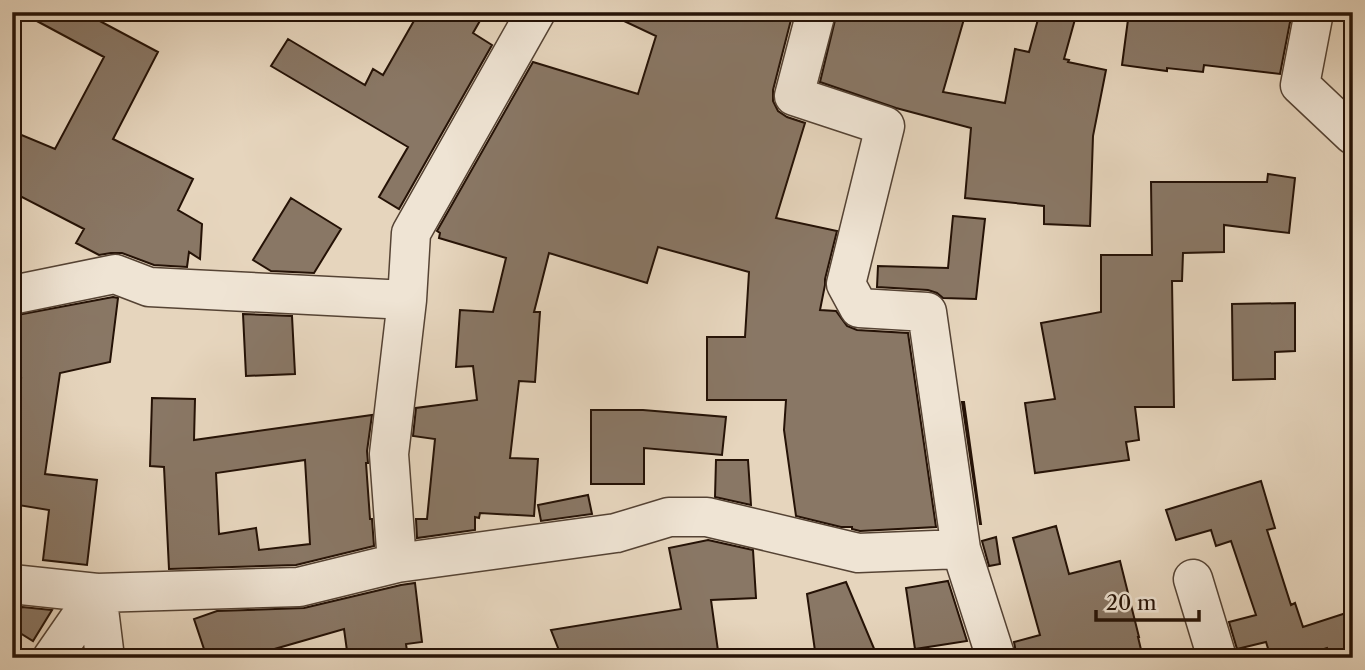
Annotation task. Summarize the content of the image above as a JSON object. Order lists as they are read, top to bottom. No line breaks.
{"scale_bar":"20 m"}
